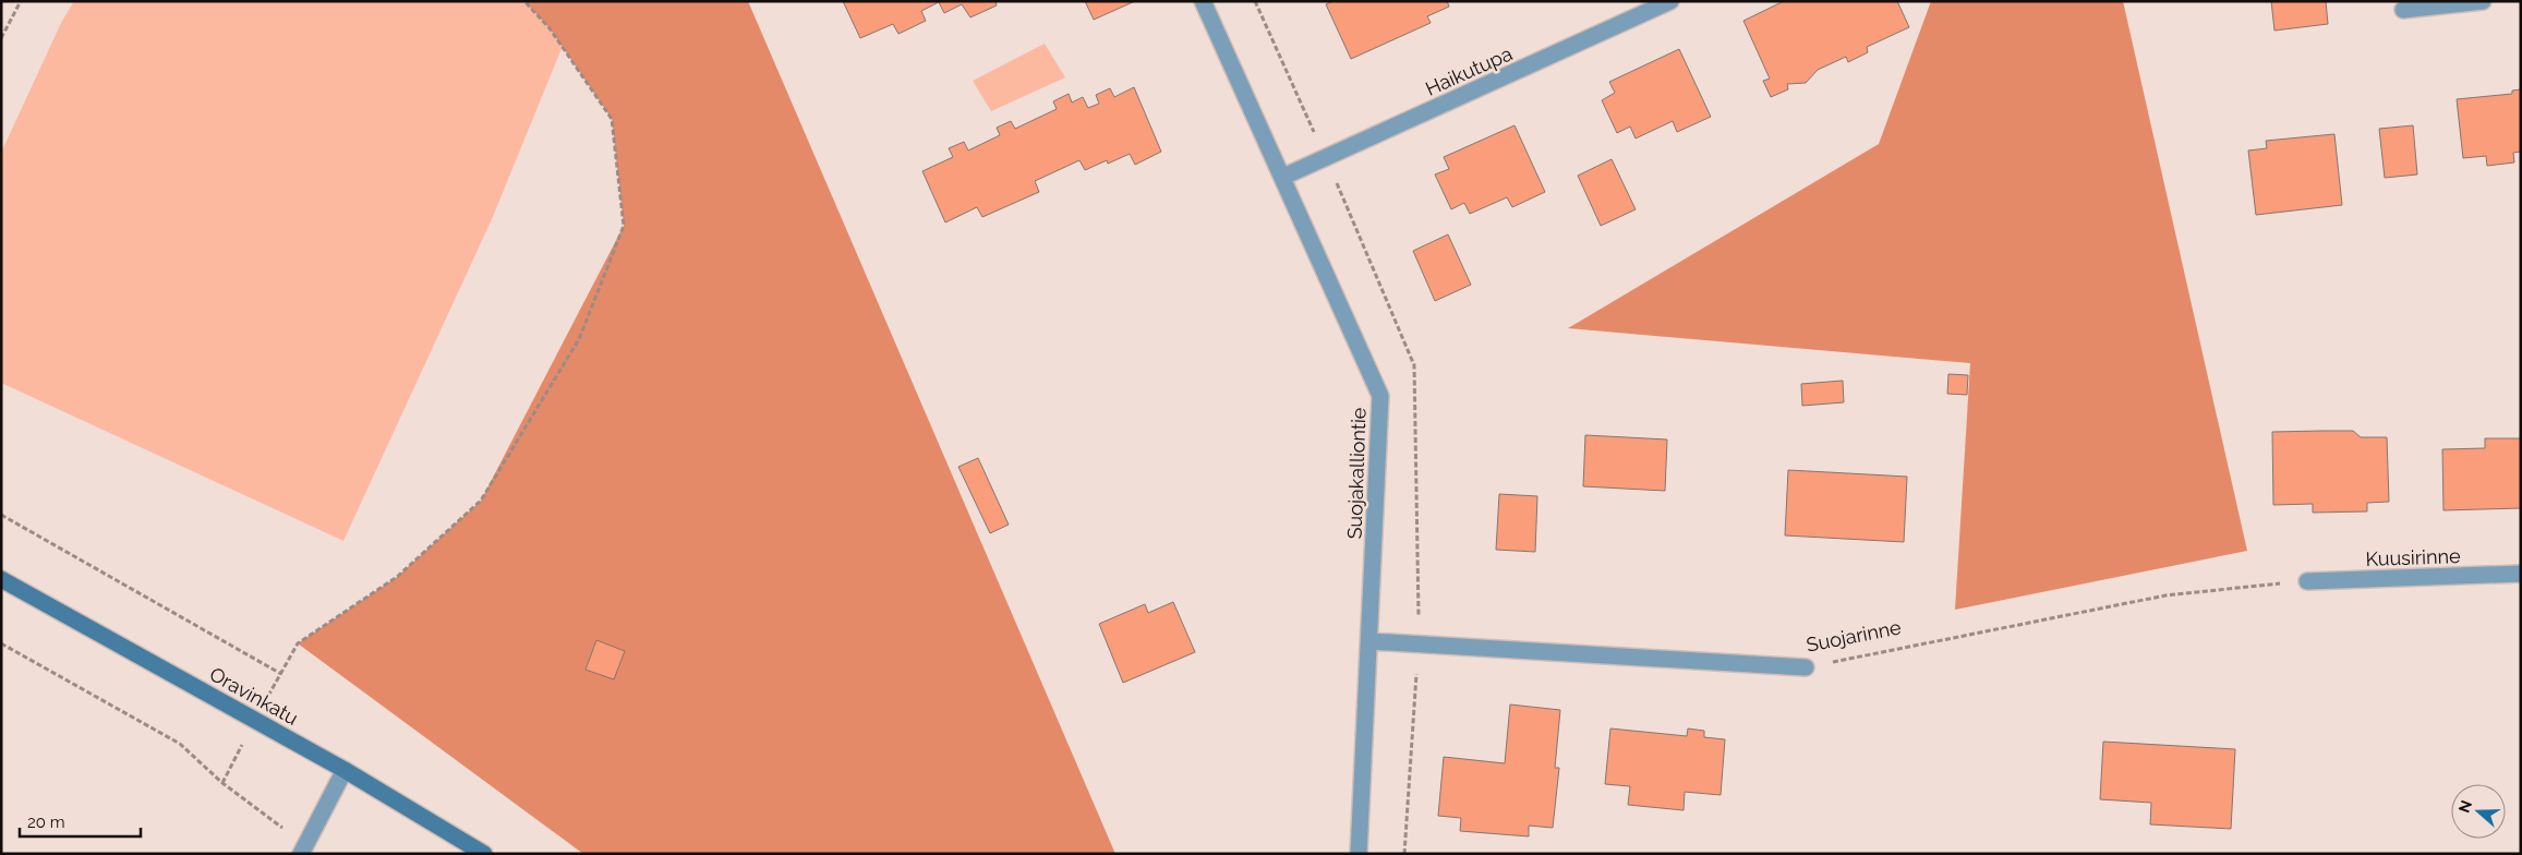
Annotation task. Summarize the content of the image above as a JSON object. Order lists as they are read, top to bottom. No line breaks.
{"streets":{"street":["Haikutupa","Suojakalliontie","Kuusirinne","Suojarinne","Oravinkatu"]},"crossings":[["Haikutupa","Suojakalliontie"],["Suojakalliontie","Suojarinne"],["Kuusirinne","Suojarinne"]],"scale_bar":"20 m","north":"left"}
